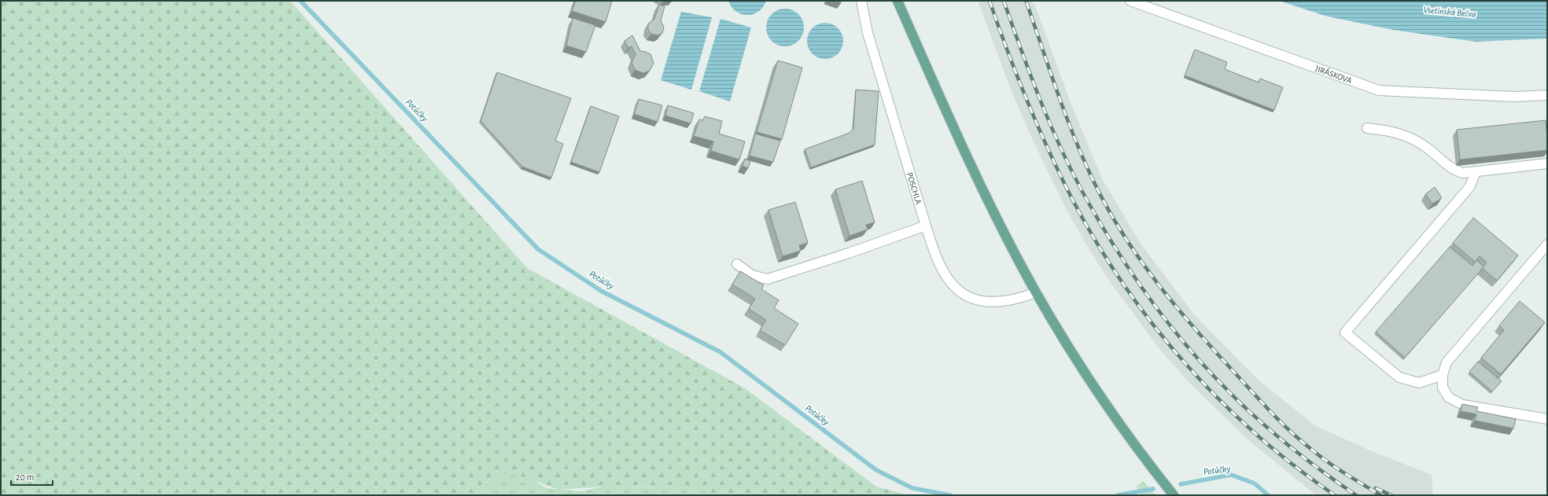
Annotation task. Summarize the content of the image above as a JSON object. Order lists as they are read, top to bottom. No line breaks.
{"streets":{"street":["JIRÁSKOVA","POSCHLA"]},"water":["Vsetínská Bečva","Potůčky"],"scale_bar":"20 m"}
